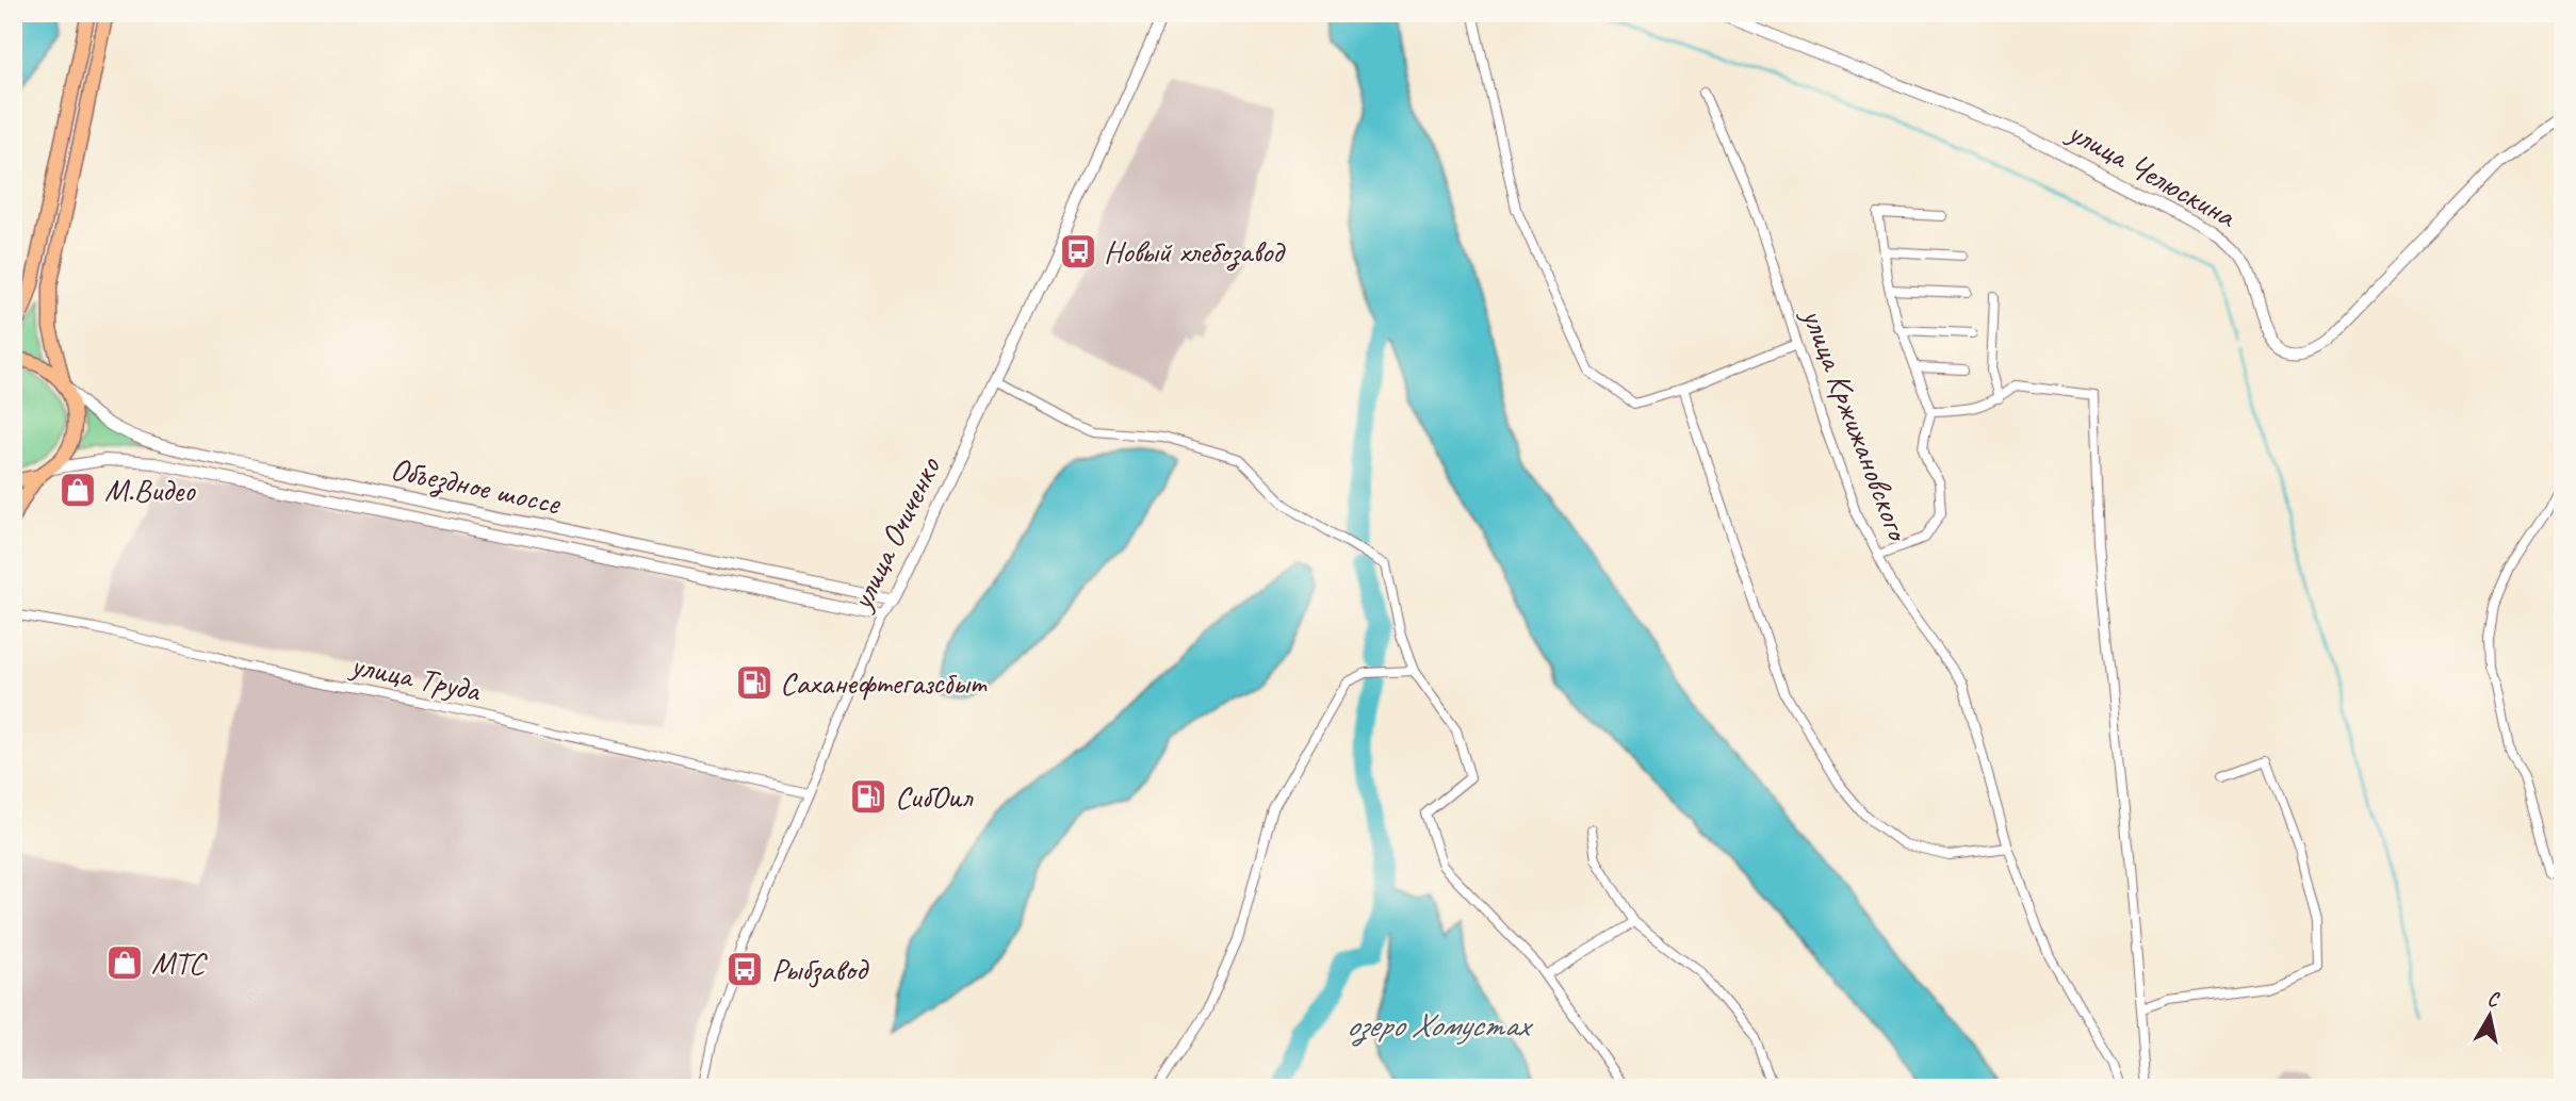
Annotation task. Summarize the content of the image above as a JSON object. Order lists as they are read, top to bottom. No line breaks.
{"streets":{"street":["улица Челюскина","улица Кржижановского","Объездное шоссе","улица Очиченко","улица Труда"]},"crossings":[["Объездное шоссе","улица Очиченко"],["улица Очиченко","улица Труда"]],"water":["озеро Хомустах"],"places":{"bus stop":["Новый хлебозавод","Рыбзавод"],"shop":["М.Видео","МТС"],"fuel station":["Саханефтегазсбыт","СибОил"]},"north":"top"}
